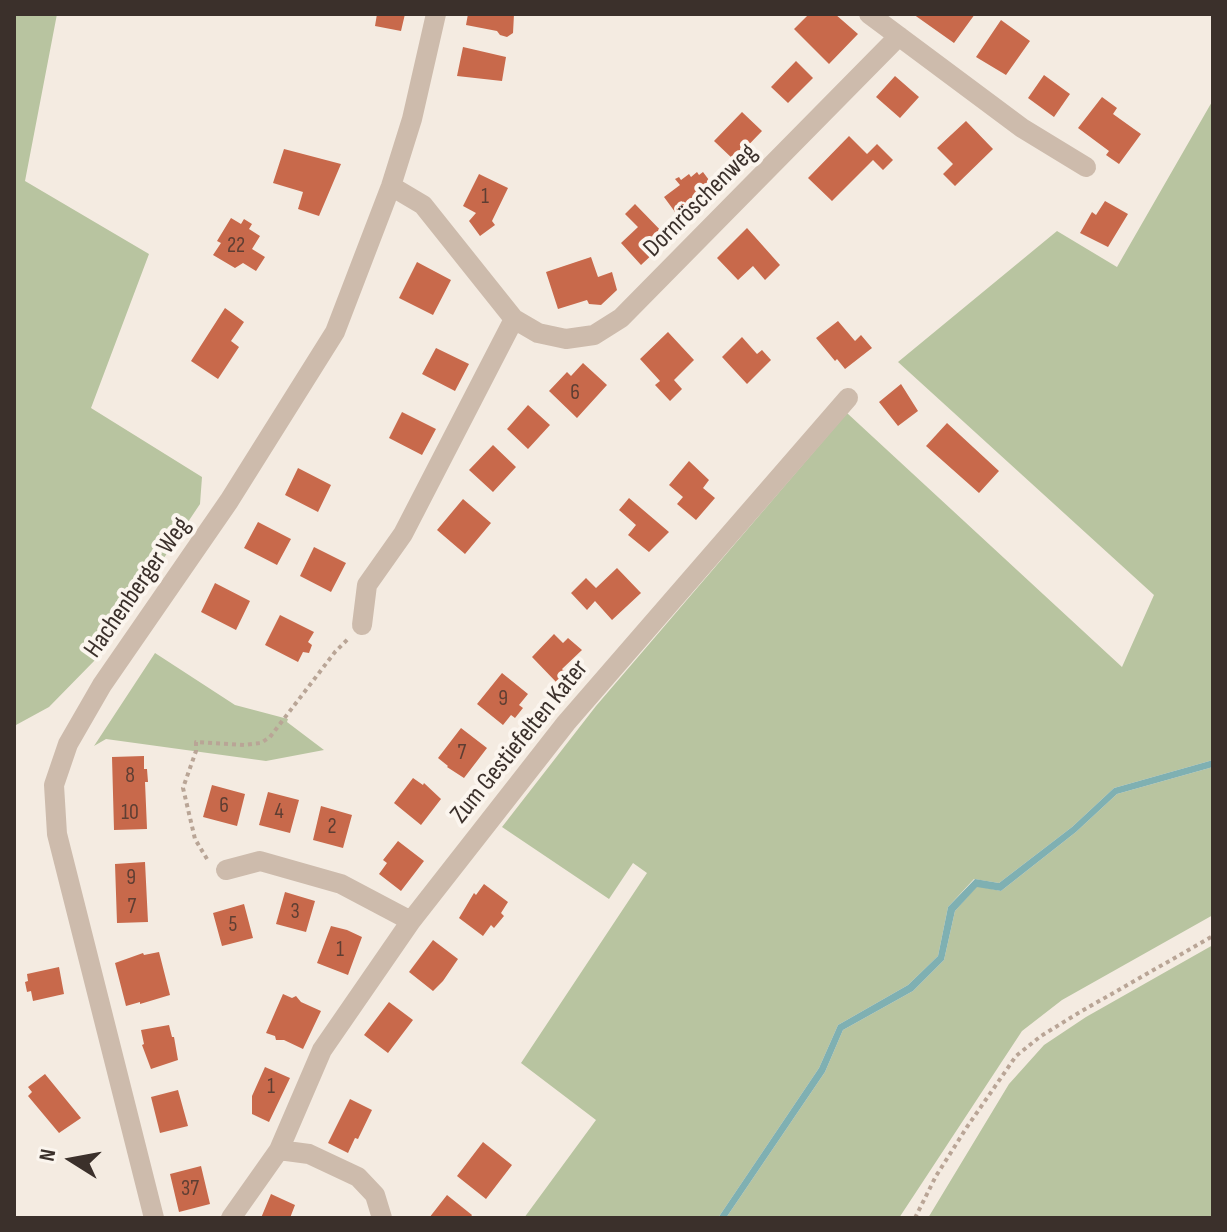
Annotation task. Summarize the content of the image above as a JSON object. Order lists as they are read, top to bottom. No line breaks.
{"streets":{"street":["Dornröschenweg","Hachenberger Weg","Zum Gestiefelten Kater"]},"crossings":[["Dornröschenweg","Hachenberger Weg"]],"house_numbers":["1","22","6","9","7","8","6","4","10","2","9","7","3","5","1","1","37"],"north":"left"}
